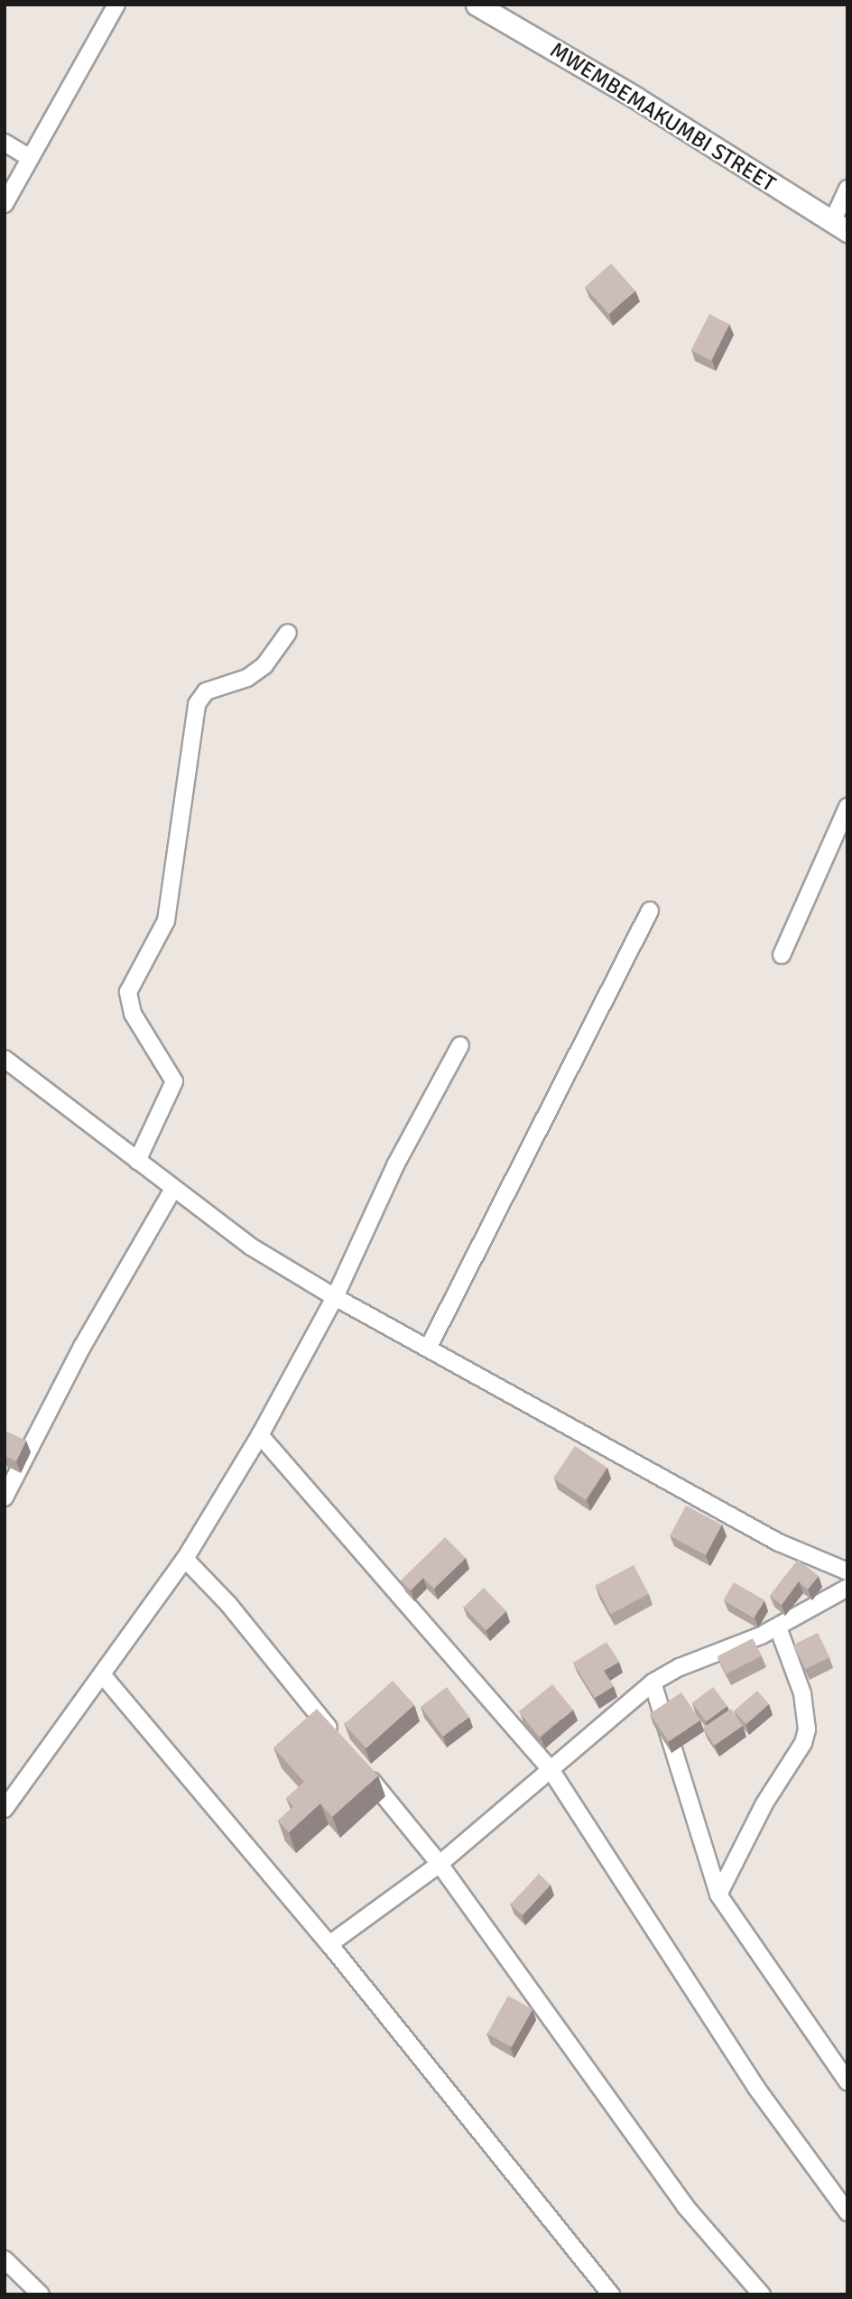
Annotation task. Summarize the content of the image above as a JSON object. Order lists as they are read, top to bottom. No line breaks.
{"streets":{"street":["MWEMBEMAKUMBI STREET"]}}
